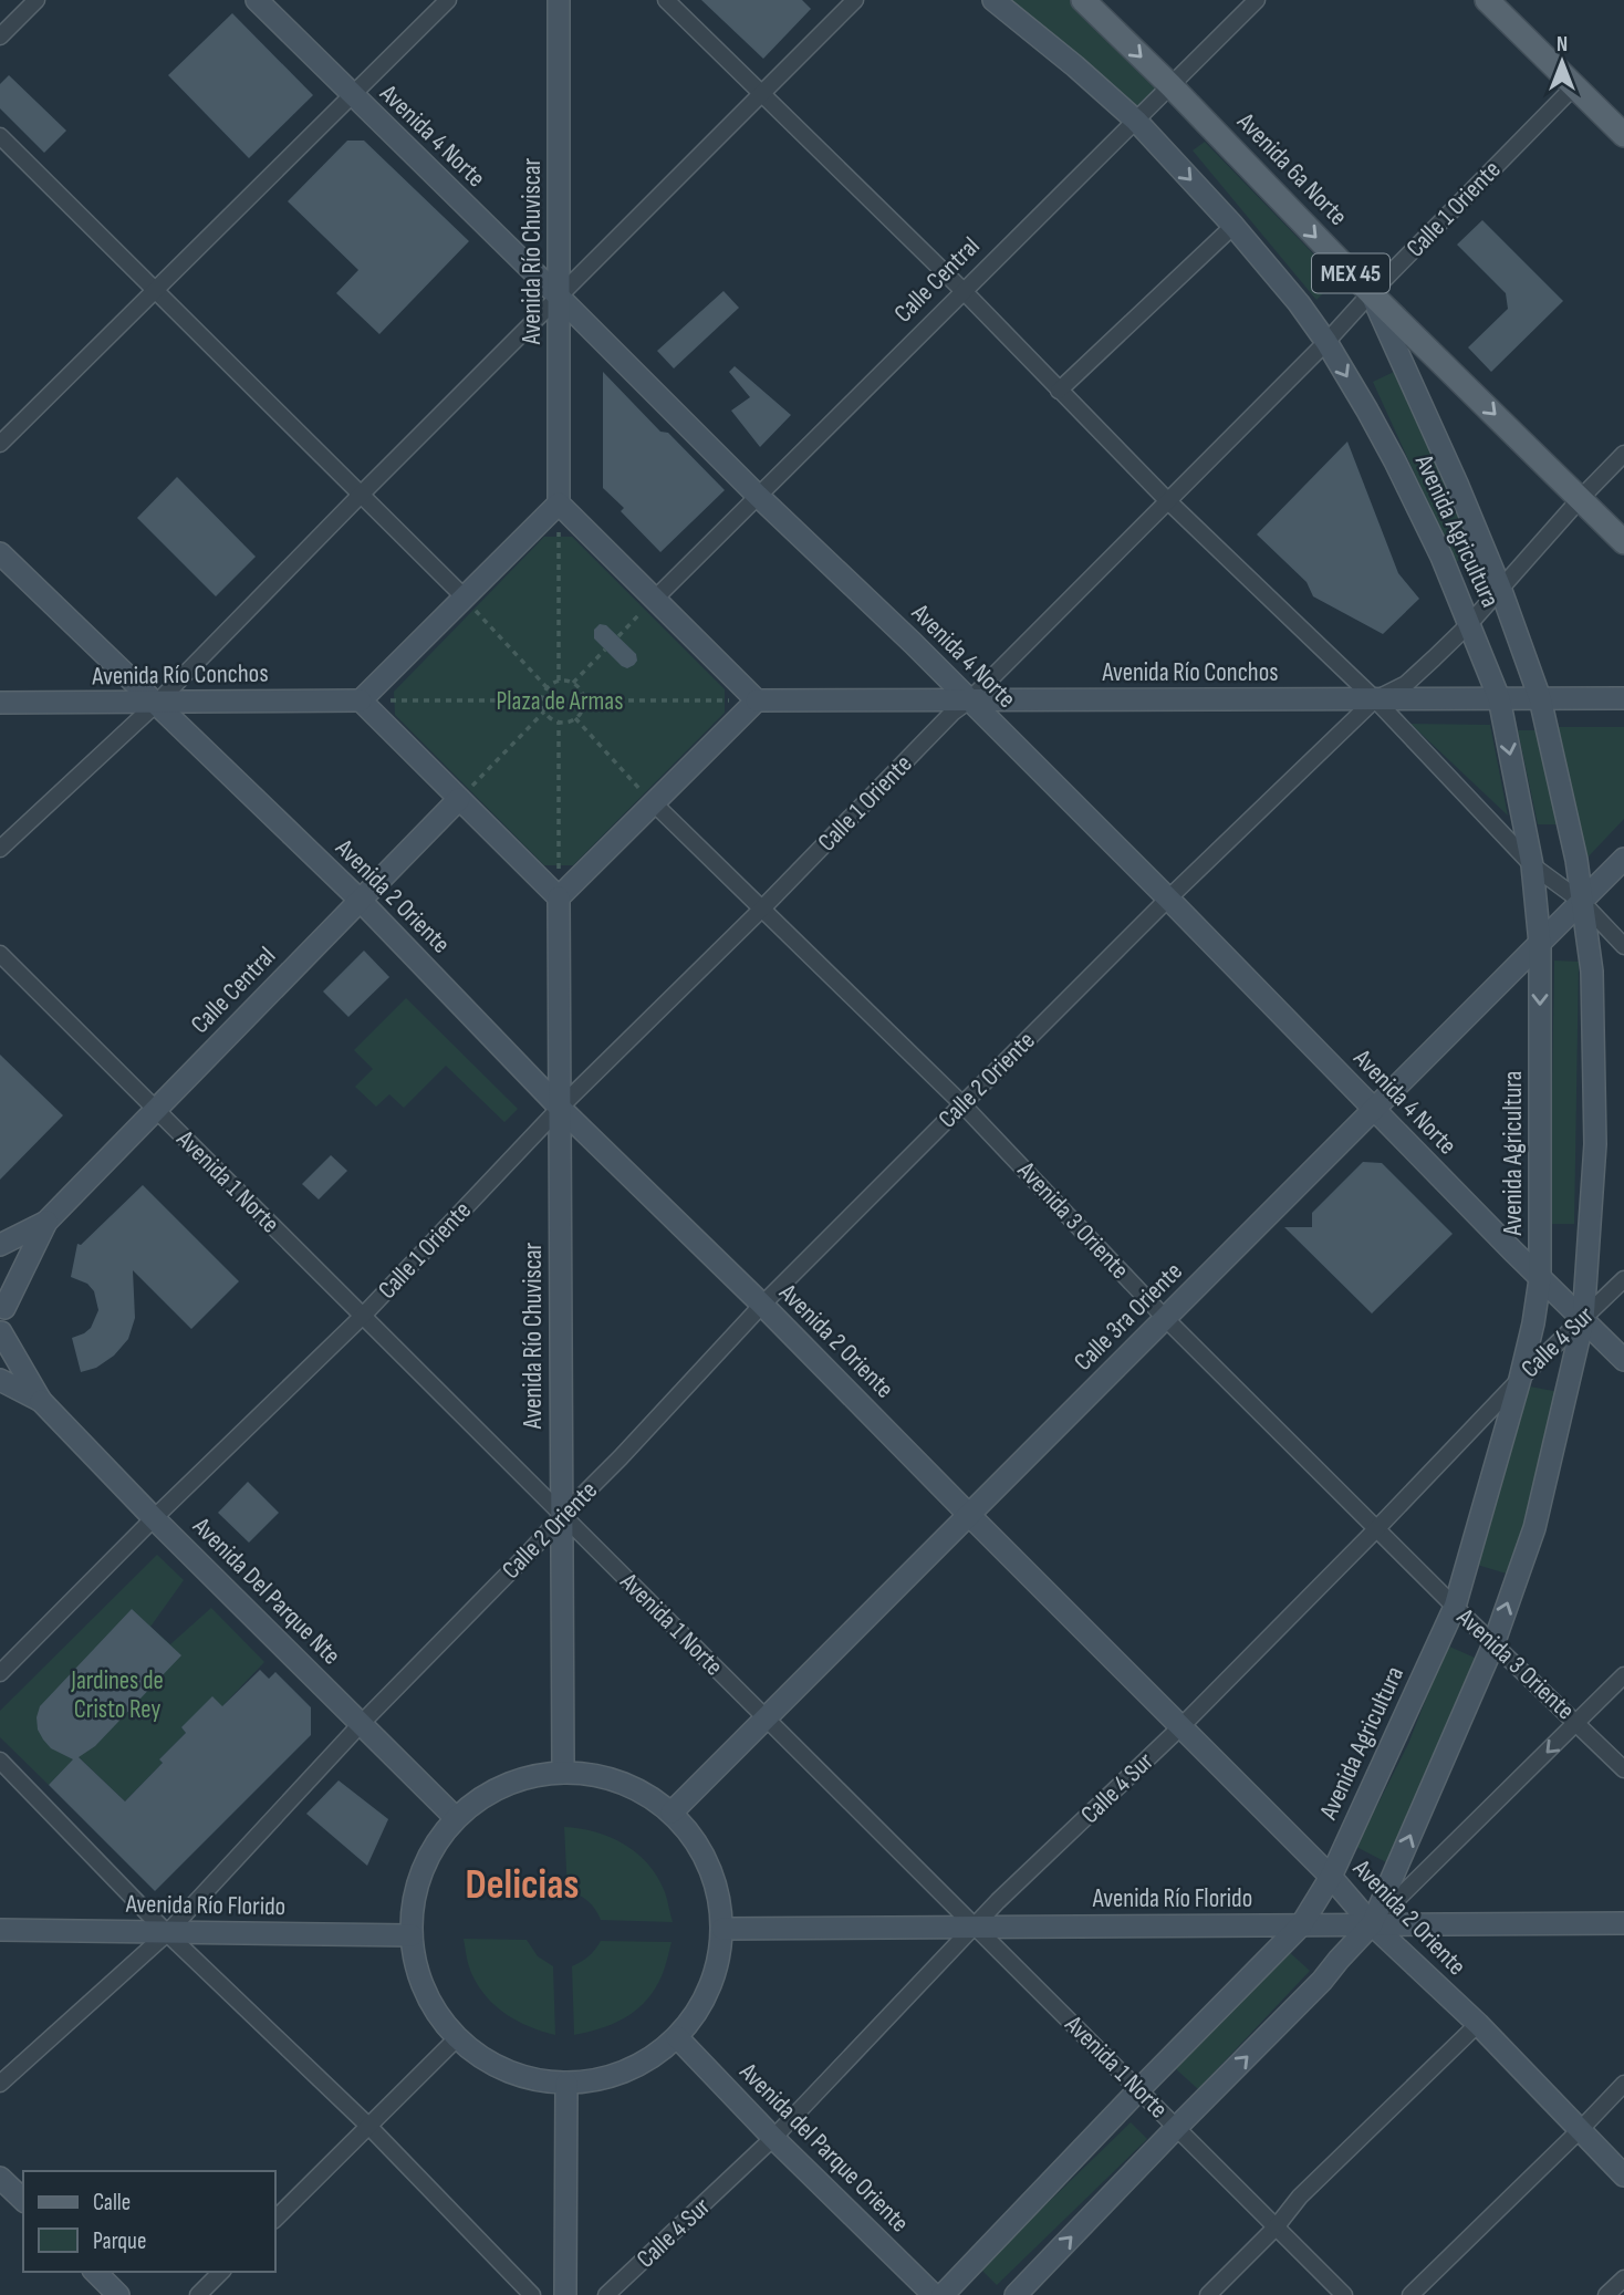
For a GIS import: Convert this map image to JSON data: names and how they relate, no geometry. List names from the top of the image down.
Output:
{
  "streets": {
    "main road": [
      "Avenida 4 Norte",
      "Avenida 6a Norte",
      "Avenida Río Chuviscar",
      "MEX 45",
      "Calle Central",
      "Avenida Agricultura",
      "Avenida Río Conchos",
      "Avenida 2 Oriente",
      "Calle 3ra Oriente",
      "Avenida Del Parque Nte",
      "Avenida Río Florido",
      "Avenida del Parque Oriente"
    ],
    "street": [
      "Calle 1 Oriente",
      "Calle 2 Oriente",
      "Avenida 1 Norte",
      "Avenida 3 Oriente",
      "Calle 4 Sur"
    ]
  },
  "crossings": [
    ["Avenida 4 Norte", "Calle 1 Oriente"],
    ["Avenida 4 Norte", "Avenida Río Chuviscar"],
    ["Avenida 4 Norte", "Calle Central"],
    ["Avenida 4 Norte", "Avenida Agricultura"],
    ["Avenida 4 Norte", "Avenida Río Conchos"],
    ["Avenida 4 Norte", "Calle 2 Oriente"],
    ["Avenida 4 Norte", "Calle 3ra Oriente"],
    ["Avenida 4 Norte", "Calle 4 Sur"],
    ["Avenida 6a Norte", "Calle 1 Oriente"],
    ["Avenida 6a Norte", "Calle Central"],
    ["Avenida 6a Norte", "Avenida Agricultura"],
    ["Avenida 6a Norte", "Calle 2 Oriente"],
    ["Calle 1 Oriente", "Avenida Río Chuviscar"],
    ["Calle 1 Oriente", "Avenida Agricultura"],
    ["Calle 1 Oriente", "Avenida Río Conchos"],
    ["Calle 1 Oriente", "Avenida 2 Oriente"],
    ["Calle 1 Oriente", "Avenida 1 Norte"],
    ["Calle 1 Oriente", "Avenida 3 Oriente"],
    ["Calle 1 Oriente", "Avenida Del Parque Nte"],
    ["Avenida Río Chuviscar", "Avenida 2 Oriente"],
    ["Avenida Río Chuviscar", "Calle 2 Oriente"],
    ["Avenida Río Chuviscar", "Avenida 1 Norte"],
    ["Calle Central", "Avenida Agricultura"],
    ["Calle Central", "Avenida 2 Oriente"],
    ["Calle Central", "Avenida 1 Norte"],
    ["Avenida Agricultura", "Avenida Río Conchos"],
    ["Avenida Agricultura", "Avenida 2 Oriente"],
    ["Avenida Agricultura", "Calle 2 Oriente"],
    ["Avenida Agricultura", "Avenida 1 Norte"],
    ["Avenida Agricultura", "Avenida 3 Oriente"],
    ["Avenida Agricultura", "Calle 3ra Oriente"],
    ["Avenida Agricultura", "Calle 4 Sur"],
    ["Avenida Agricultura", "Avenida Río Florido"],
    ["Avenida Río Conchos", "Avenida 2 Oriente"],
    ["Avenida Río Conchos", "Calle 2 Oriente"],
    ["Avenida 2 Oriente", "Calle 2 Oriente"],
    ["Avenida 2 Oriente", "Calle 3ra Oriente"],
    ["Avenida 2 Oriente", "Calle 4 Sur"],
    ["Avenida 2 Oriente", "Avenida Río Florido"],
    ["Calle 2 Oriente", "Avenida 1 Norte"],
    ["Calle 2 Oriente", "Avenida 3 Oriente"],
    ["Calle 2 Oriente", "Avenida Del Parque Nte"],
    ["Calle 2 Oriente", "Avenida Río Florido"],
    ["Avenida 1 Norte", "Calle 3ra Oriente"],
    ["Avenida 1 Norte", "Calle 4 Sur"],
    ["Avenida 1 Norte", "Avenida Río Florido"],
    ["Avenida 3 Oriente", "Calle 3ra Oriente"],
    ["Avenida 3 Oriente", "Calle 4 Sur"],
    ["Calle 4 Sur", "Avenida Río Florido"],
    ["Calle 4 Sur", "Avenida del Parque Oriente"]
  ],
  "one_way": ["Avenida 6a Norte"],
  "districts": ["Delicias"],
  "parks": ["Plaza de Armas", "Jardines de Cristo Rey"],
  "legend": ["Calle", "Parque"],
  "north": "top"
}
